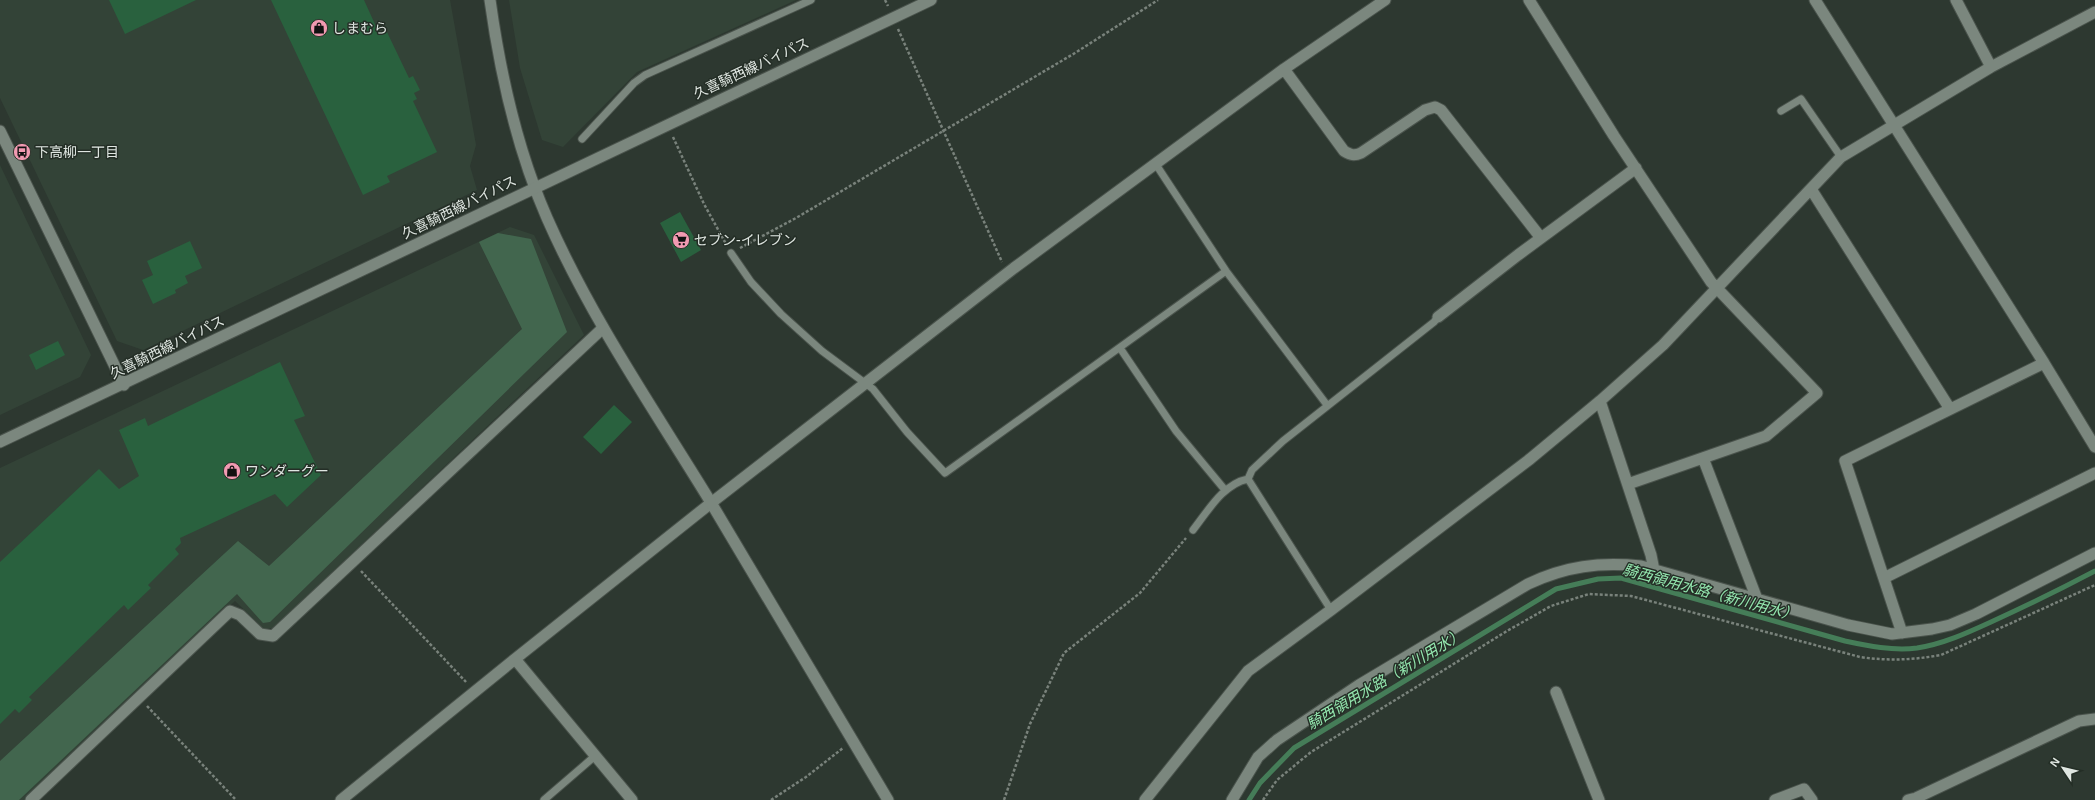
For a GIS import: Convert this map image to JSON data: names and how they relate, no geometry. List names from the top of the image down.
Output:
{
  "streets": {
    "street": ["久喜騎西線バイパス"]
  },
  "water": ["騎西領用水路（新川用水）"],
  "places": {
    "shop": ["しまむら", "ワンダーグー"],
    "bus stop": ["下高柳一丁目"],
    "supermarket": ["セブン-イレブン"]
  },
  "north": "top left"
}
